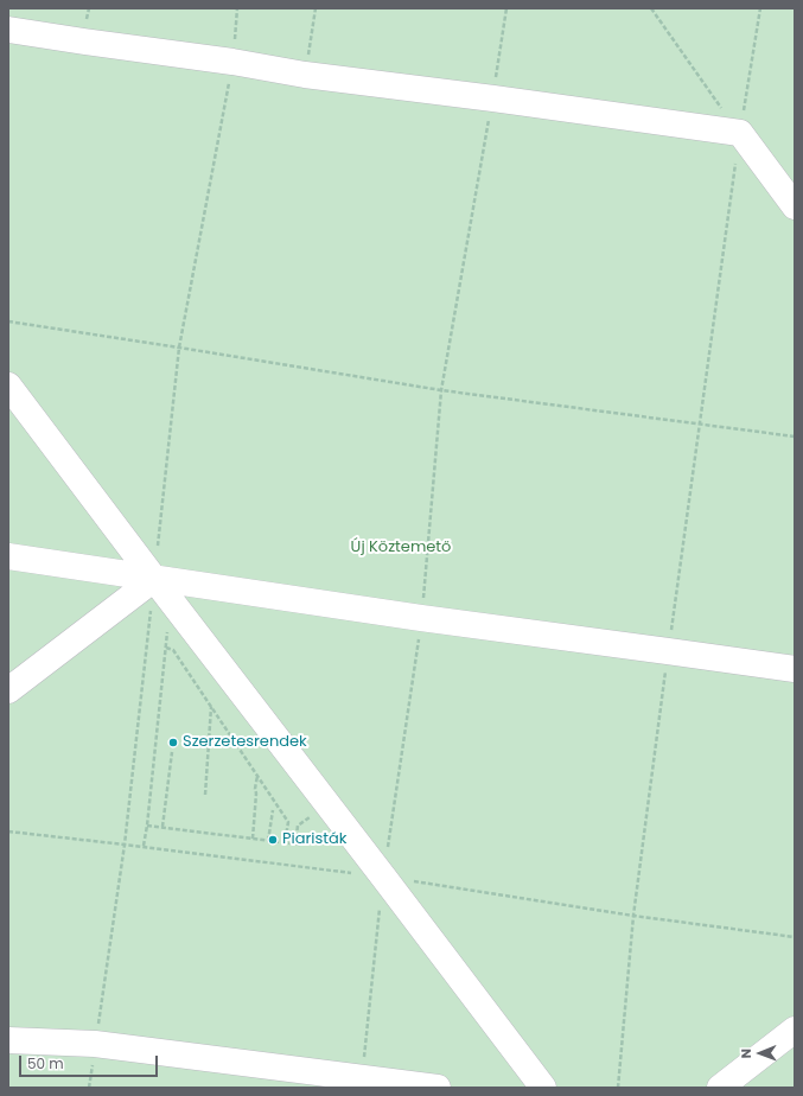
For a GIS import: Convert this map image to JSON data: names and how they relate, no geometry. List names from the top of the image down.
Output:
{
  "parks": ["Új Köztemető"],
  "places": ["Szerzetesrendek", "Piaristák"],
  "scale_bar": "50 m",
  "north": "left"
}
